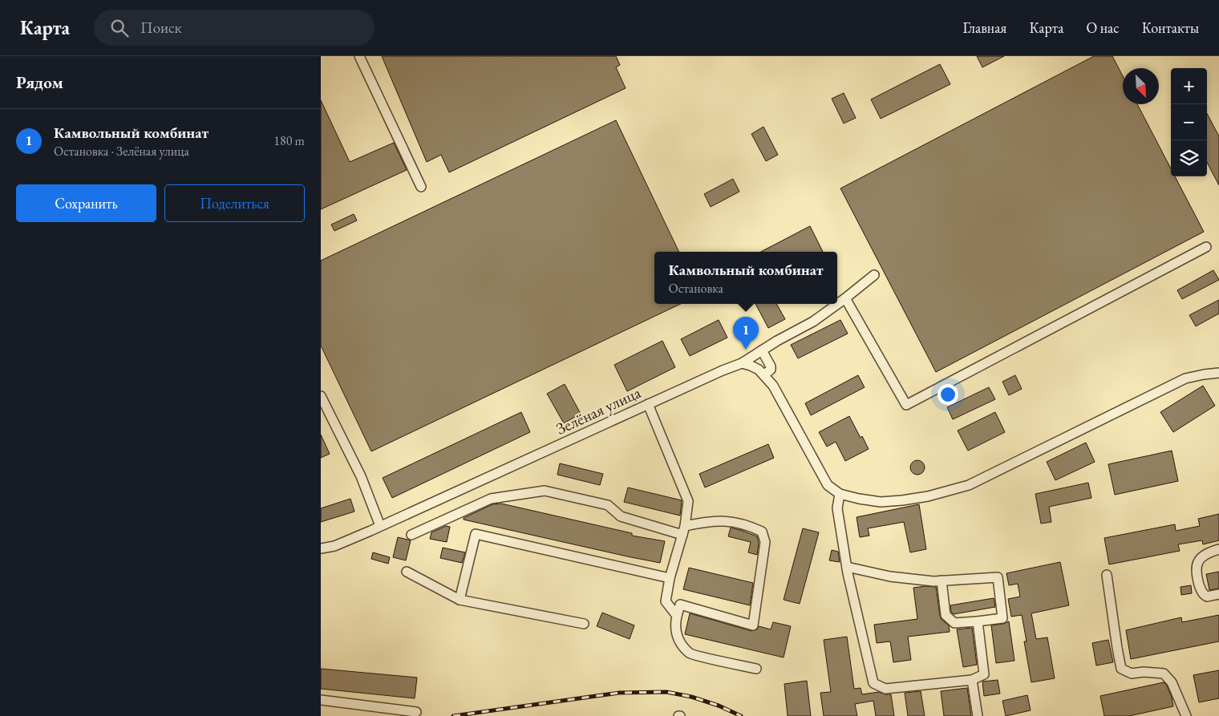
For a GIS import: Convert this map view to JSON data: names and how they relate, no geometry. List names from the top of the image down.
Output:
{
  "streets": {
    "street": ["Зелёная улица"]
  },
  "north": "bottom right",
  "page": {
    "header": "Карта",
    "search": "Поиск",
    "nav": [
      "Главная",
      "Карта",
      "О нас",
      "Контакты"
    ],
    "heading": "Рядом",
    "map_buttons": ["+", "−"],
    "list": [
      {
        "mark": "1",
        "name": "Камвольный комбинат",
        "note": "Остановка · Зелёная улица",
        "value": "180 m"
      }
    ],
    "buttons": ["Сохранить", "Поделиться"],
    "popup": ["Камвольный комбинат", "Остановка"],
    "pins": "1"
  }
}
